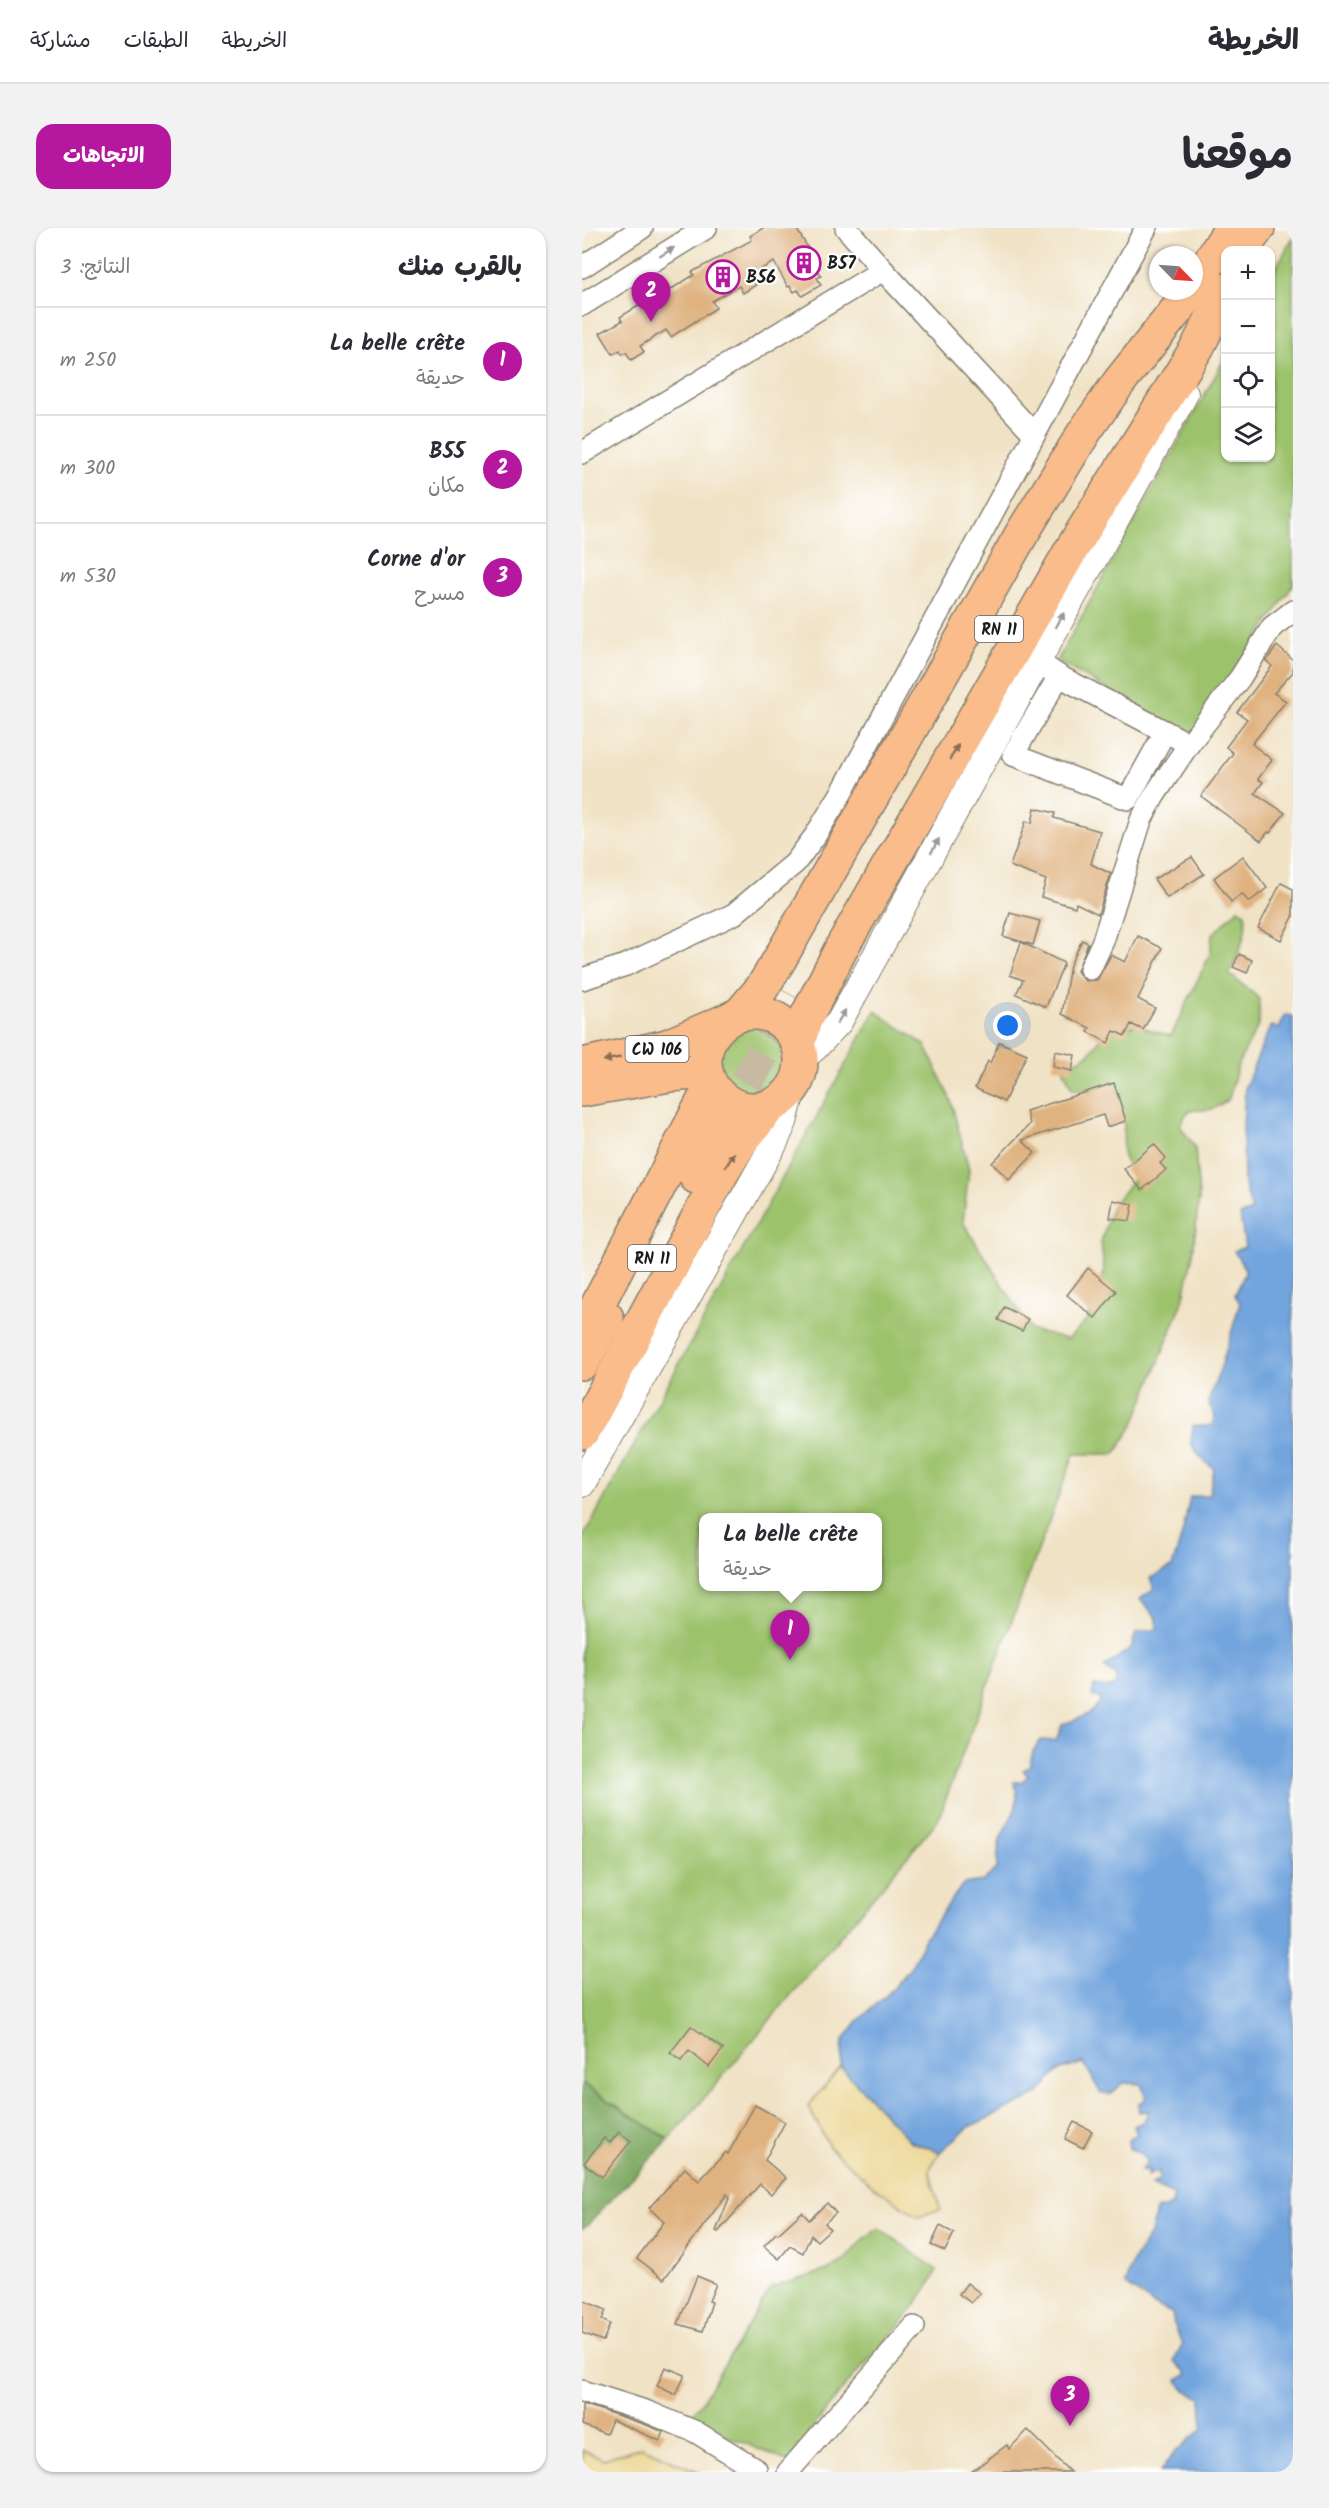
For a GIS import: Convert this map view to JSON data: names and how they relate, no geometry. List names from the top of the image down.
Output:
{
  "streets": {
    "highway": ["RN 11", "CW 106"]
  },
  "places": {
    "building": ["B57", "B56"]
  },
  "north": "bottom right",
  "page": {
    "header": "الخريطة",
    "nav": ["الخريطة", "الطبقات", "مشاركة"],
    "title": "موقعنا",
    "buttons": "الاتجاهات",
    "heading": ["بالقرب منك", "النتائج: 3"],
    "map_buttons": ["+", "−"],
    "pins": ["2", "1", "3"],
    "list": [
      {
        "mark": "1",
        "name": "La belle crête",
        "note": "حديقة",
        "value": "250 m"
      },
      {
        "mark": "2",
        "name": "B55",
        "note": "مكان",
        "value": "300 m"
      },
      {
        "mark": "3",
        "name": "Corne d'or",
        "note": "مسرح",
        "value": "530 m"
      }
    ],
    "popup": ["La belle crête", "حديقة"]
  }
}
